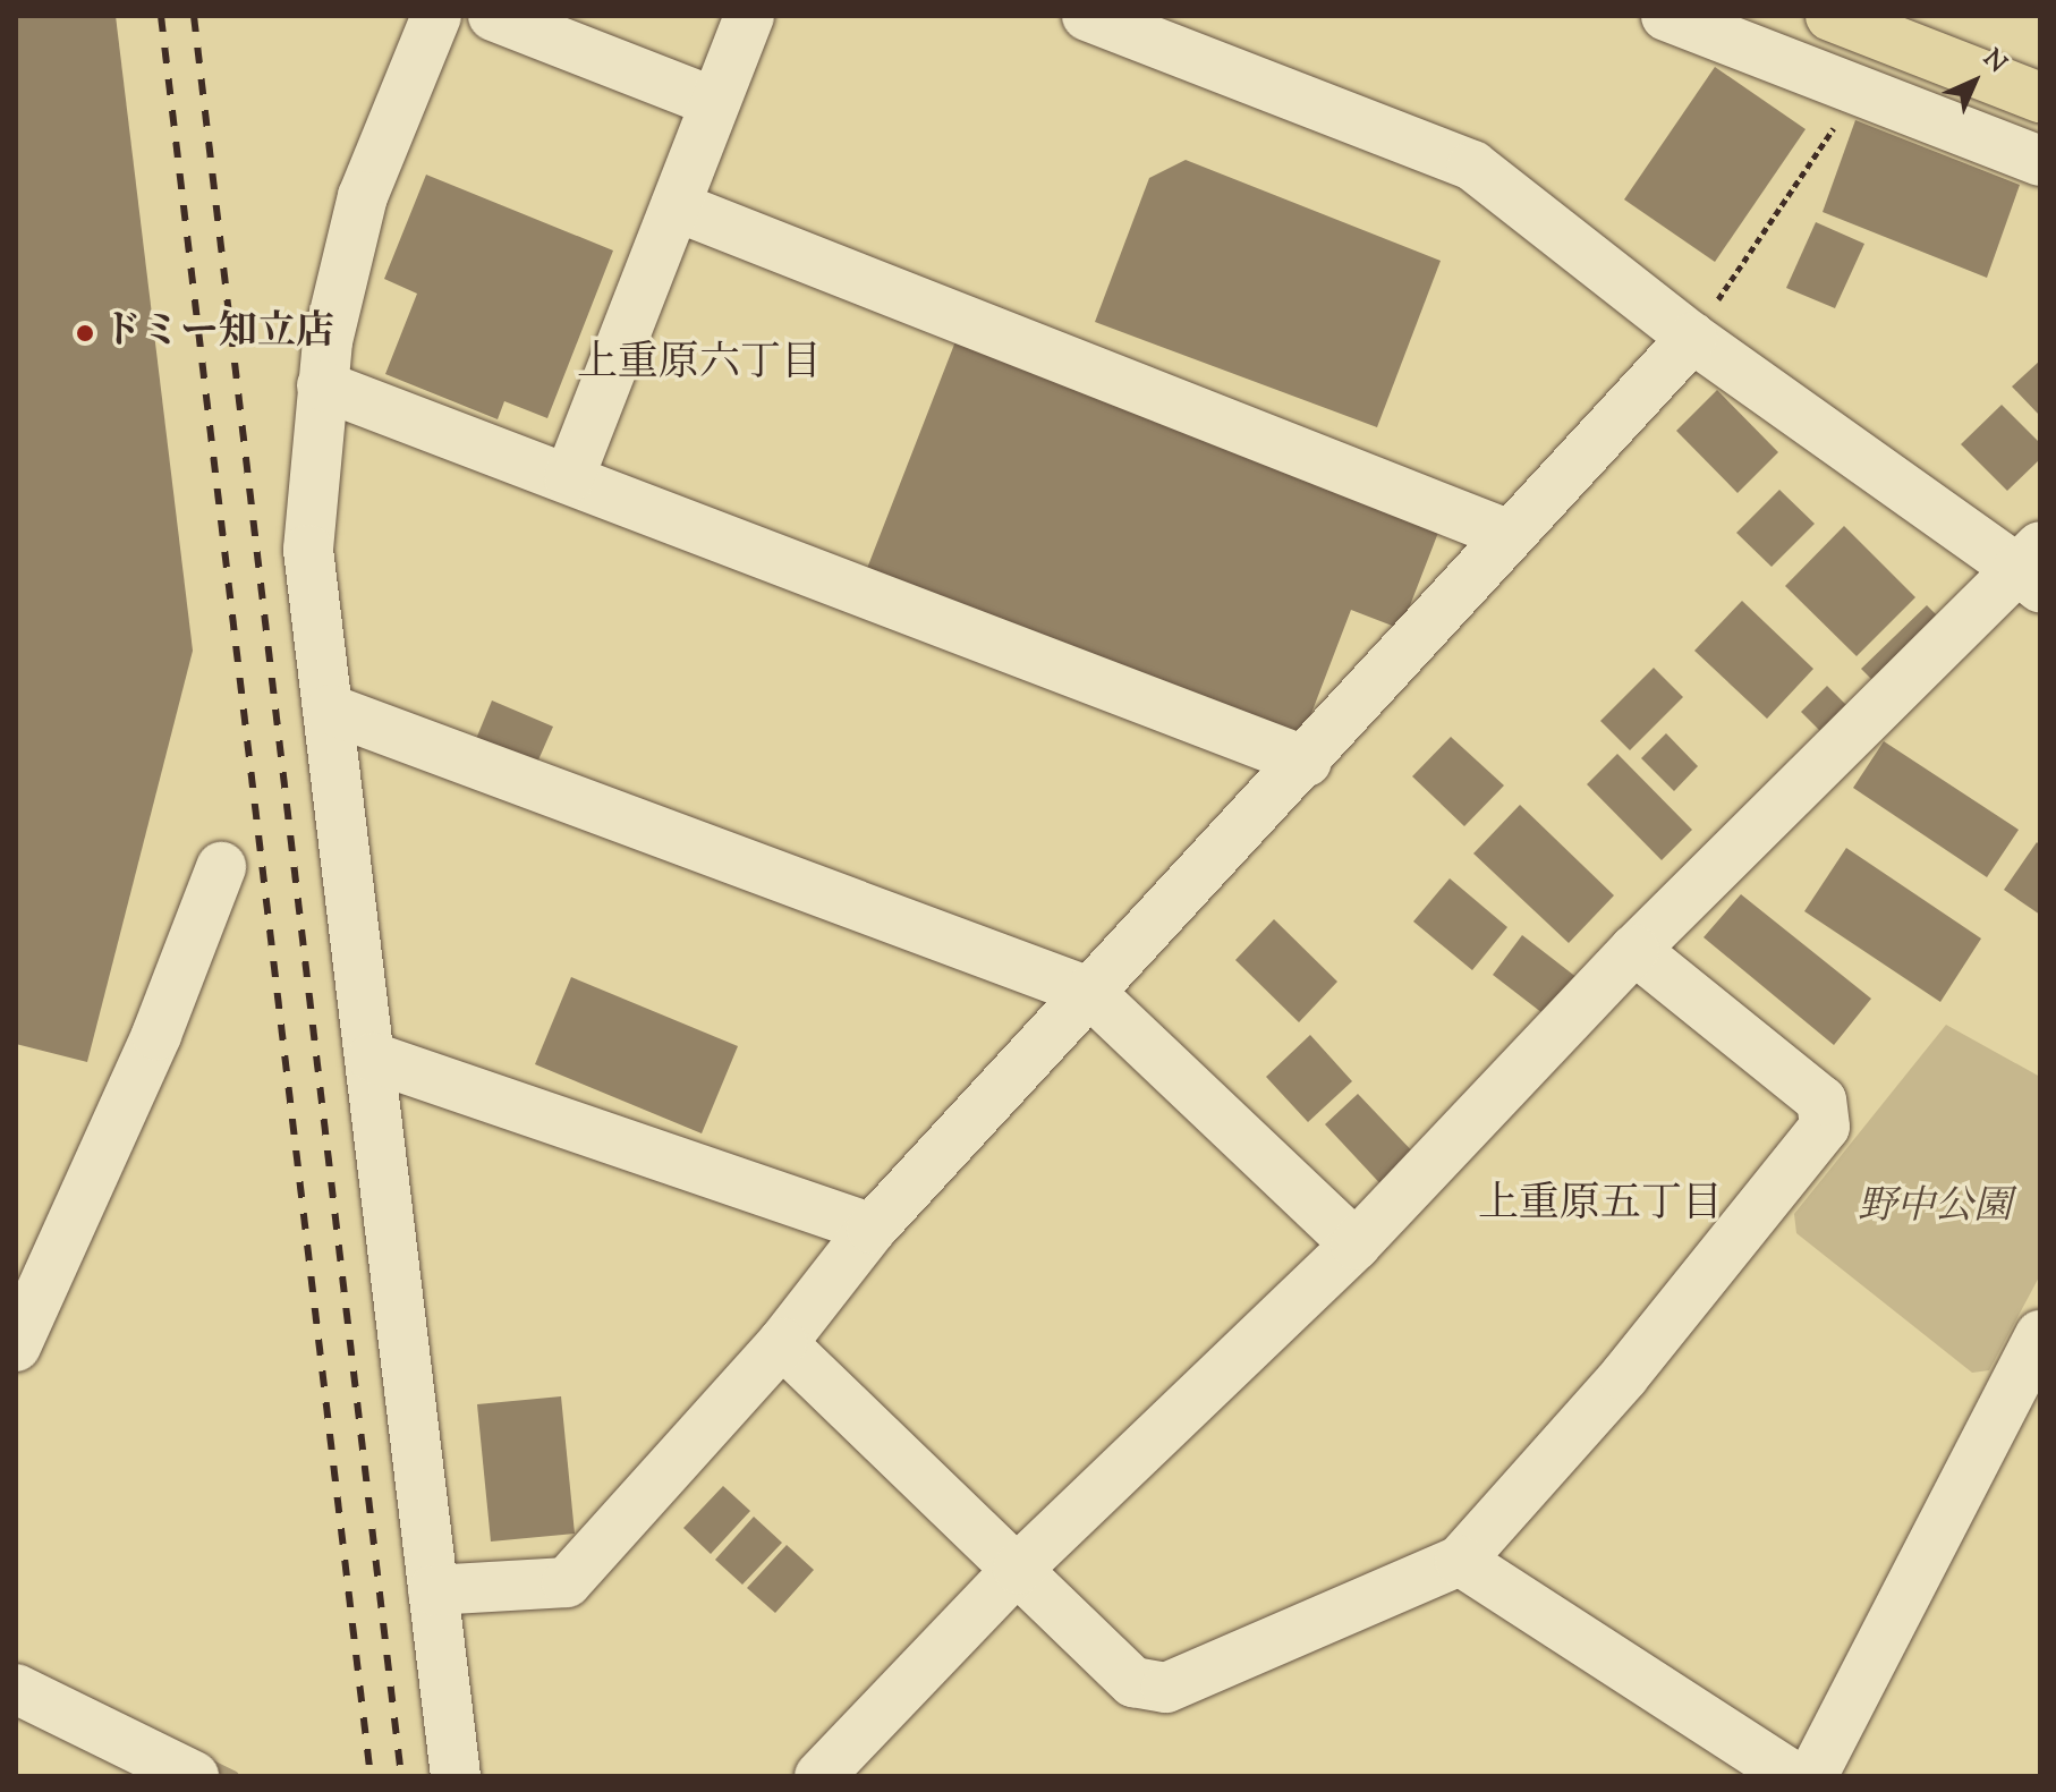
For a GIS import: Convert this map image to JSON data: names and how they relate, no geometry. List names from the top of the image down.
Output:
{
  "districts": ["上重原六丁目", "上重原五丁目"],
  "parks": ["野中公園"],
  "places": ["ドミー知立店"],
  "north": "top right"
}
